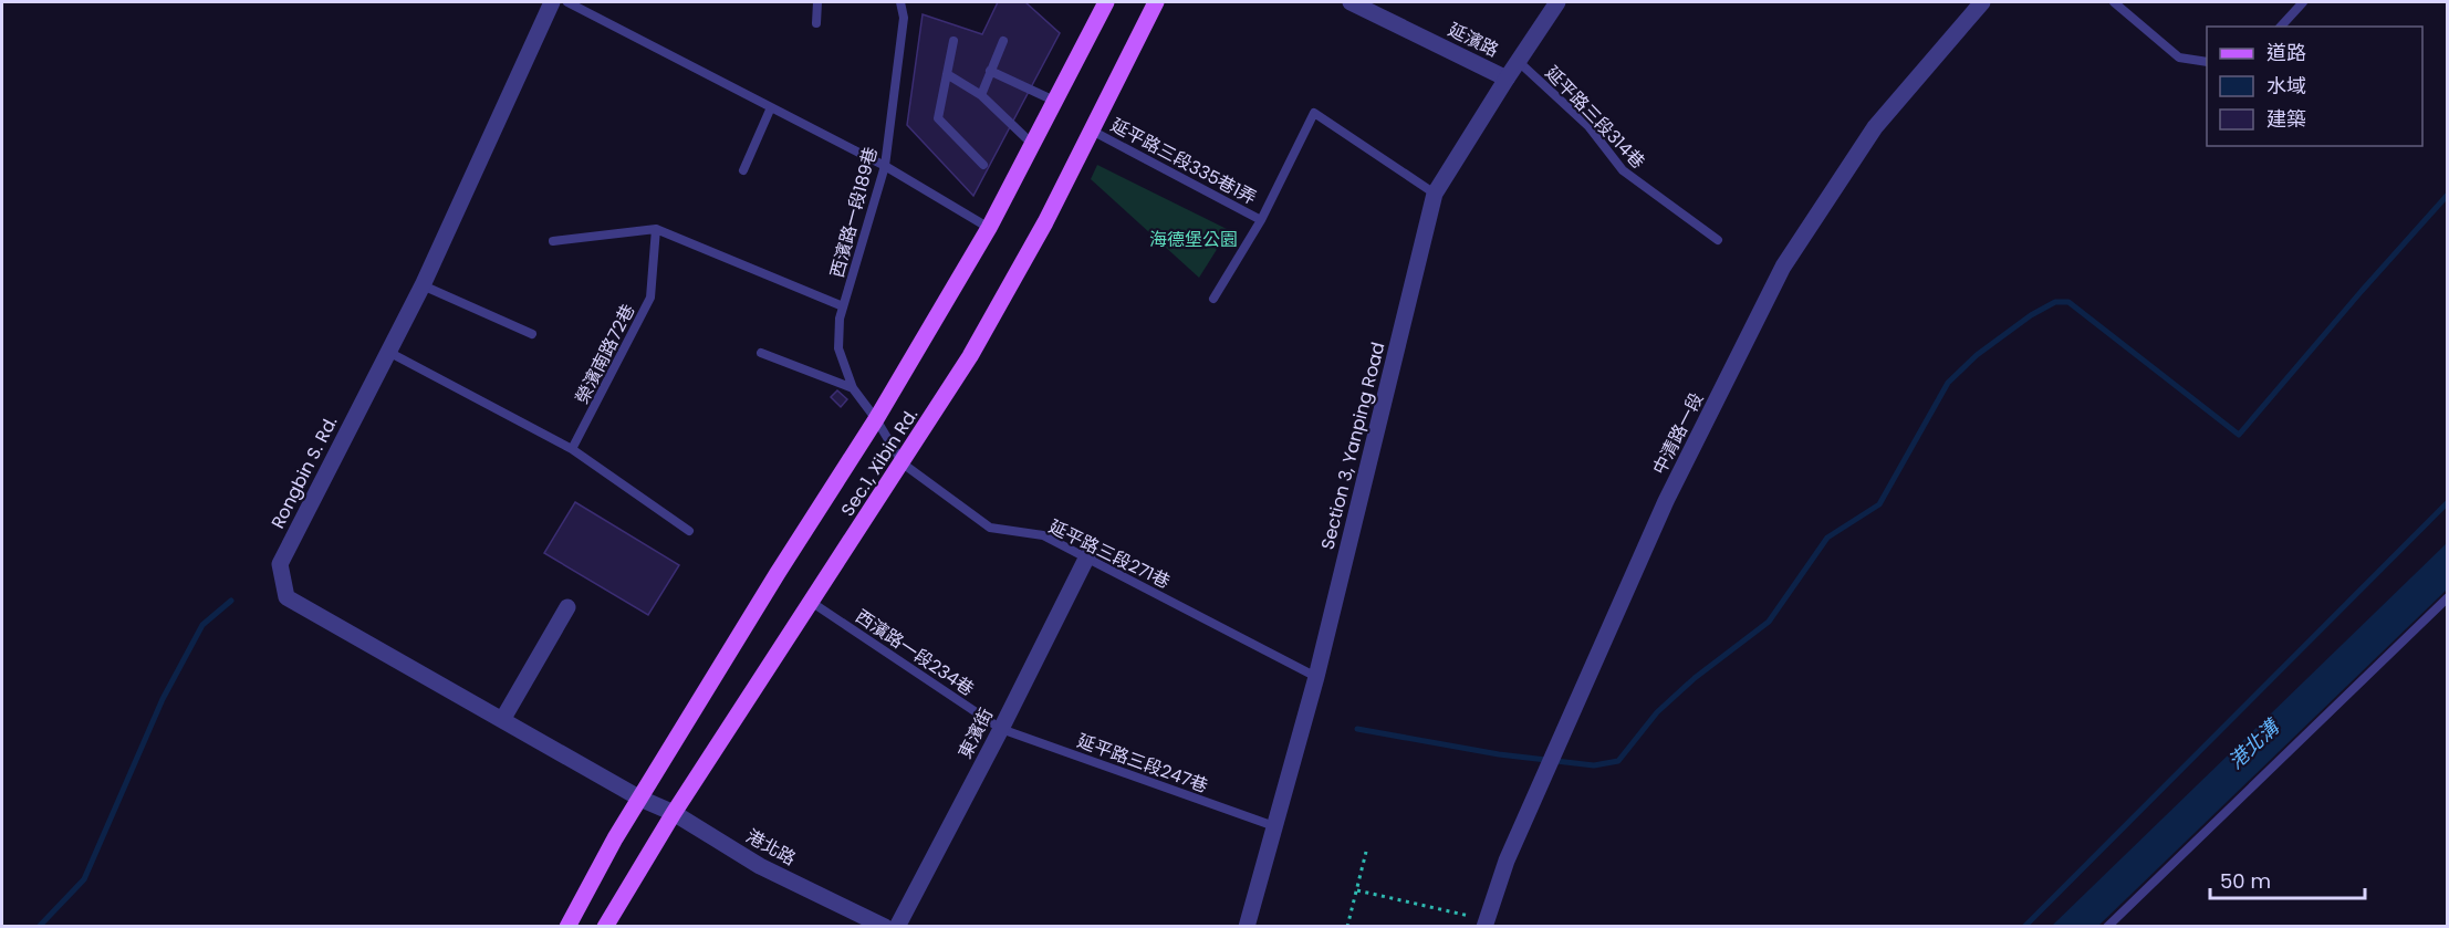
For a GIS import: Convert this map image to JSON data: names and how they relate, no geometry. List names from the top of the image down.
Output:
{
  "streets": {
    "main road": ["Sec.1, Xibin Rd."],
    "street": [
      "延濱路",
      "中清路一段",
      "Section 3, Yanping Road",
      "Rongbin S. Rd.",
      "東濱街",
      "港北路"
    ],
    "lane": [
      "延平路三段314巷",
      "延平路三段335巷1弄",
      "西濱路一段189巷",
      "榮濱南路72巷",
      "延平路三段271巷",
      "西濱路一段234巷",
      "延平路三段247巷"
    ]
  },
  "crossings": [
    ["延濱路", "Section 3, Yanping Road"],
    ["延平路三段314巷", "Section 3, Yanping Road"],
    ["延平路三段335巷1弄", "Section 3, Yanping Road"],
    ["延平路三段335巷1弄", "Sec.1, Xibin Rd."],
    ["西濱路一段189巷", "Sec.1, Xibin Rd."],
    ["西濱路一段189巷", "延平路三段271巷"],
    ["Section 3, Yanping Road", "延平路三段271巷"],
    ["Section 3, Yanping Road", "延平路三段247巷"],
    ["Sec.1, Xibin Rd.", "Rongbin S. Rd."],
    ["Sec.1, Xibin Rd.", "延平路三段271巷"],
    ["Sec.1, Xibin Rd.", "西濱路一段234巷"],
    ["Sec.1, Xibin Rd.", "港北路"],
    ["Rongbin S. Rd.", "港北路"],
    ["延平路三段271巷", "東濱街"],
    ["西濱路一段234巷", "東濱街"],
    ["西濱路一段234巷", "延平路三段247巷"],
    ["東濱街", "延平路三段247巷"]
  ],
  "water": ["港北溝"],
  "parks": ["海德堡公園"],
  "legend": ["道路", "水域", "建築"],
  "scale_bar": "50 m"
}
